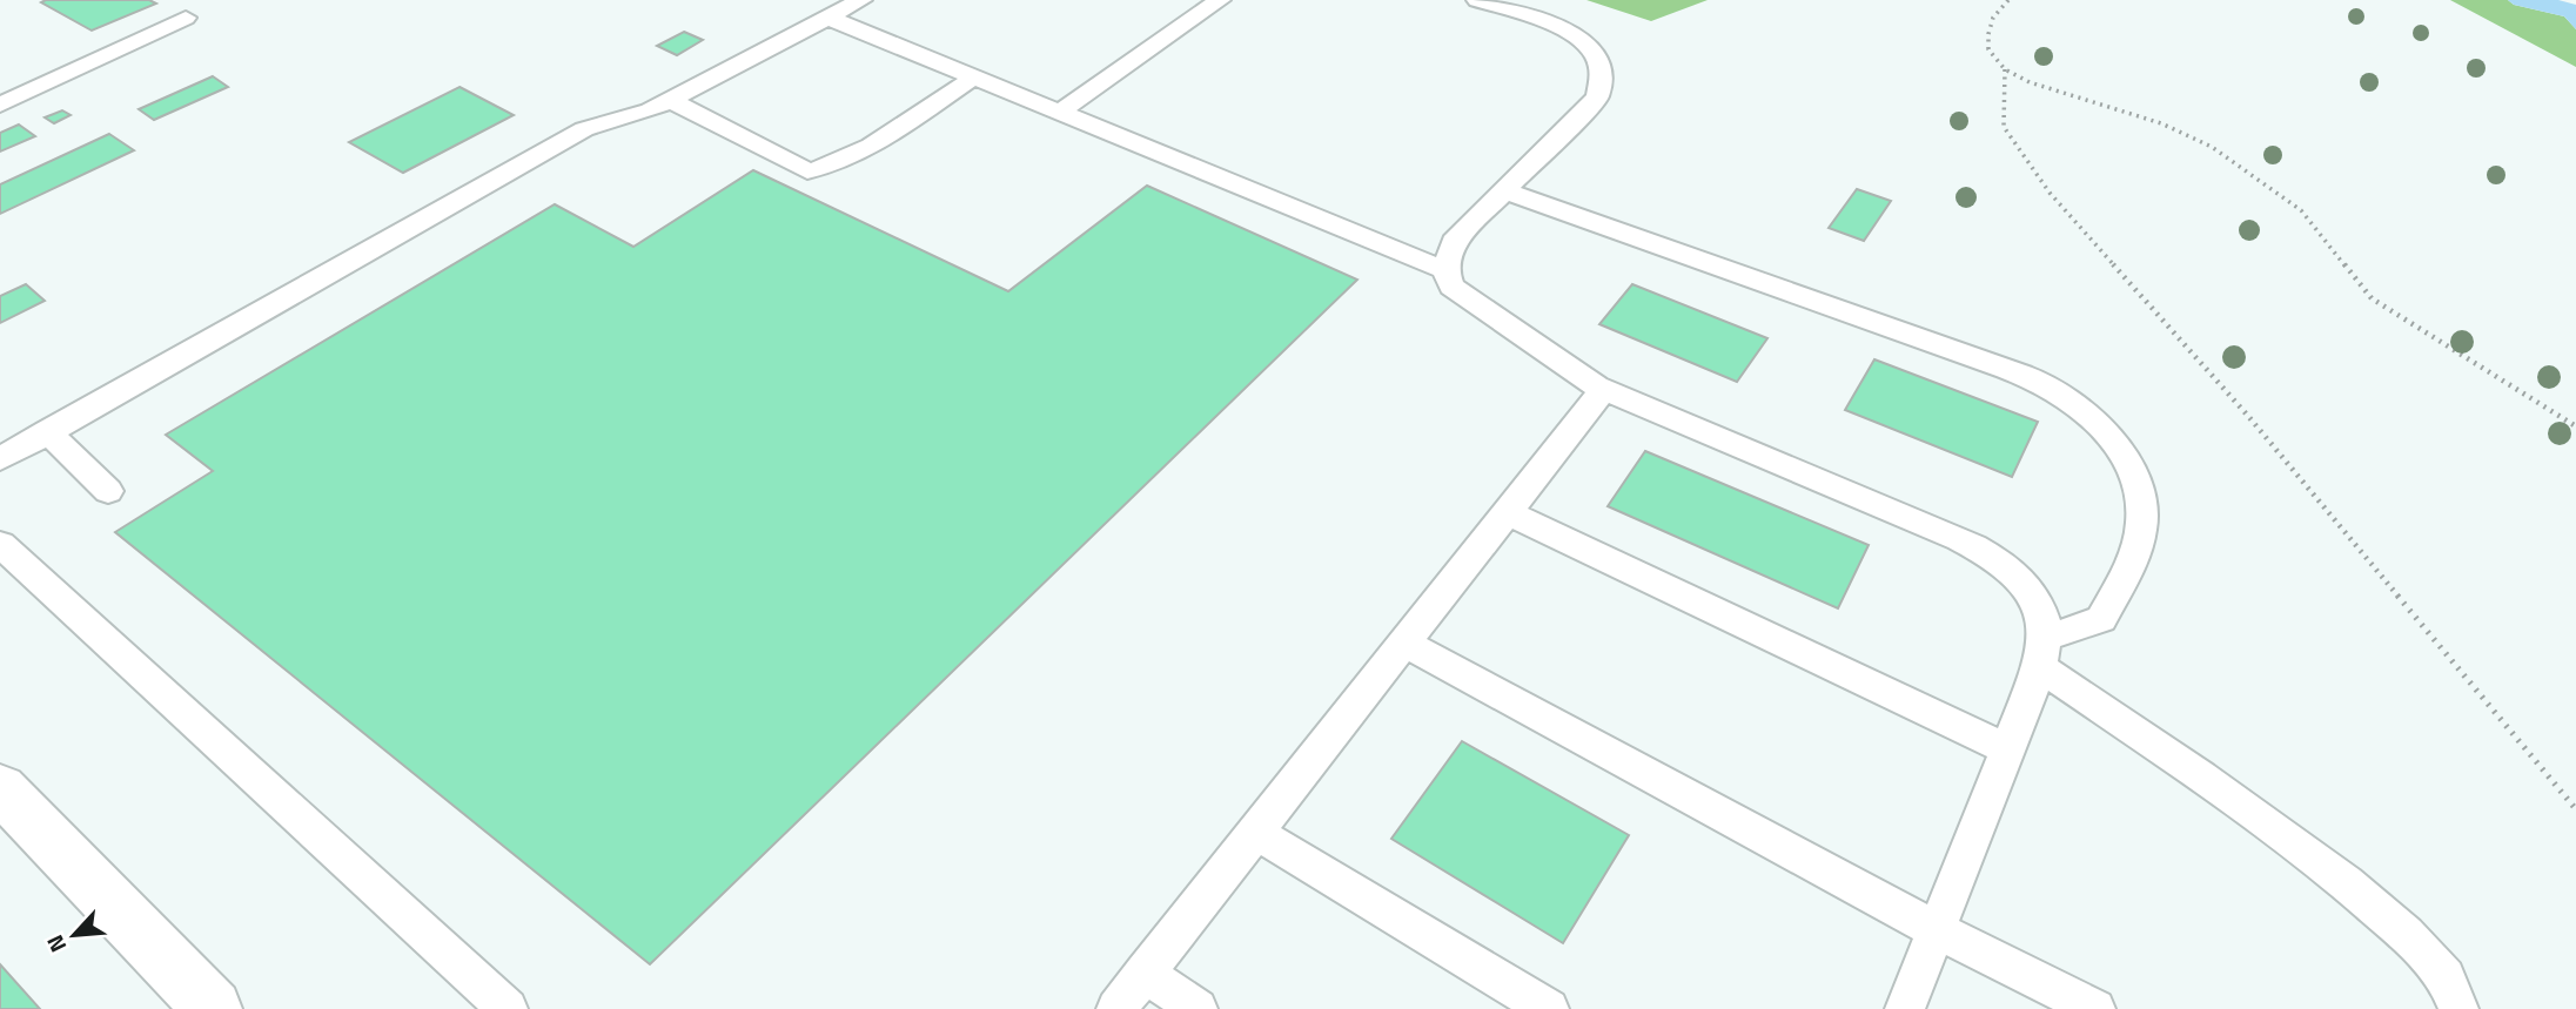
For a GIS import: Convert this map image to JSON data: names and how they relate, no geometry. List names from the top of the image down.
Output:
{
  "north": "bottom left"
}
